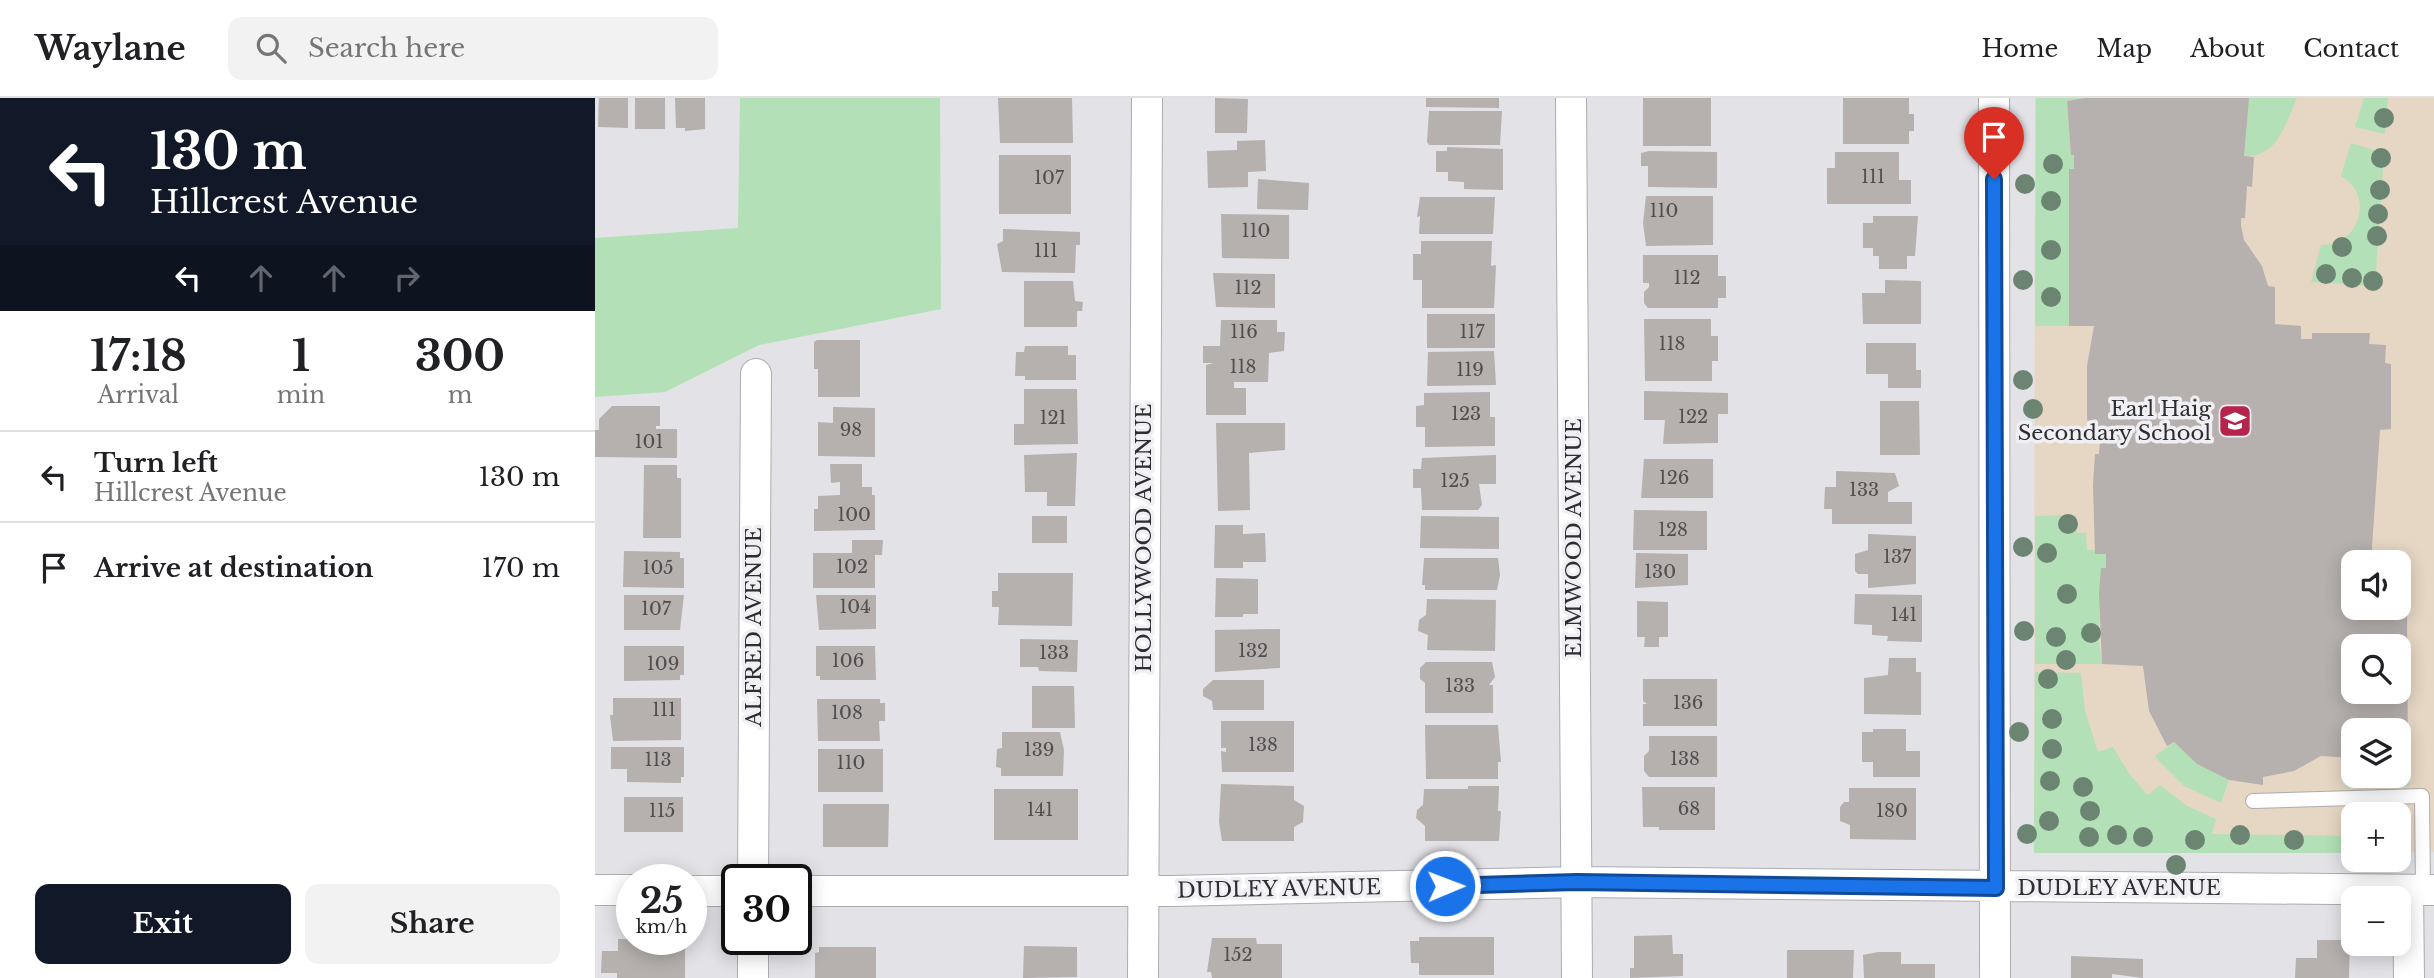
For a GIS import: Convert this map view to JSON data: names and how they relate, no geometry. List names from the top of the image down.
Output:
{
  "streets": {
    "street": [
      "HOLLYWOOD AVENUE",
      "ELMWOOD AVENUE",
      "ALFRED AVENUE",
      "DUDLEY AVENUE"
    ]
  },
  "crossings": [
    ["HOLLYWOOD AVENUE", "DUDLEY AVENUE"],
    ["ELMWOOD AVENUE", "DUDLEY AVENUE"]
  ],
  "places": {
    "school or university": ["Earl Haig Secondary School"]
  },
  "house_numbers": [
    "111",
    "107",
    "110",
    "110",
    "111",
    "112",
    "112",
    "116",
    "117",
    "118",
    "118",
    "119",
    "123",
    "122",
    "121",
    "98",
    "101",
    "126",
    "125",
    "133",
    "100",
    "128",
    "137",
    "102",
    "105",
    "130",
    "104",
    "107",
    "141",
    "132",
    "133",
    "106",
    "109",
    "133",
    "136",
    "111",
    "108",
    "138",
    "139",
    "138",
    "113",
    "110",
    "68",
    "141",
    "115",
    "180",
    "152"
  ],
  "page": {
    "header": "Waylane",
    "search": "Search here",
    "nav": [
      "Home",
      "Map",
      "About",
      "Contact"
    ],
    "turn": ["130 m", "Hillcrest Avenue"],
    "eta": [
      "17:18",
      "Arrival",
      "1",
      "min",
      "300",
      "m"
    ],
    "list": [
      {
        "name": "Turn left",
        "note": "Hillcrest Avenue",
        "value": "130 m"
      },
      {
        "name": "Arrive at destination",
        "value": "170 m"
      }
    ],
    "map_buttons": ["+", "−"],
    "speed": "25 km/h",
    "limit": "30",
    "buttons": ["Exit", "Share"]
  }
}
